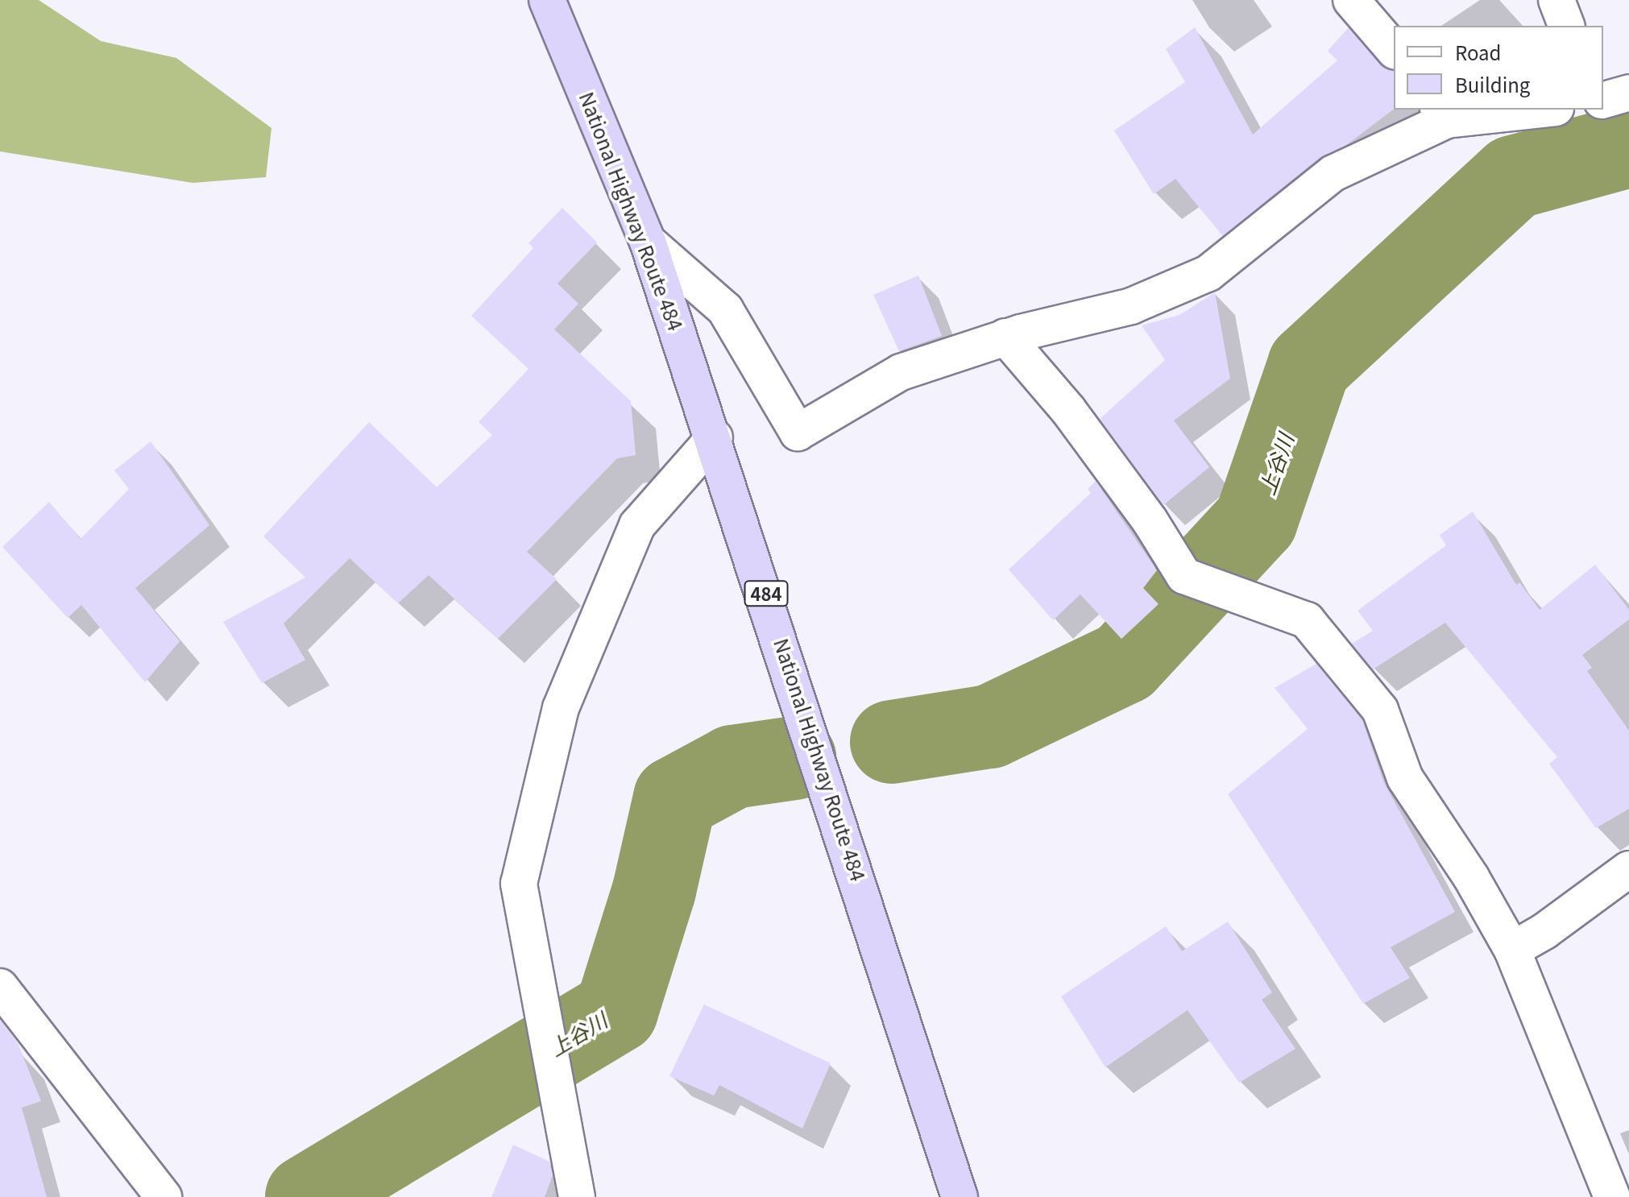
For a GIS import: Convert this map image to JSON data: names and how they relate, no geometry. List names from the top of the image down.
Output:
{
  "streets": {
    "highway": ["National Highway Route 484", "484"]
  },
  "water": ["上谷川"],
  "legend": ["Road", "Building"]
}
